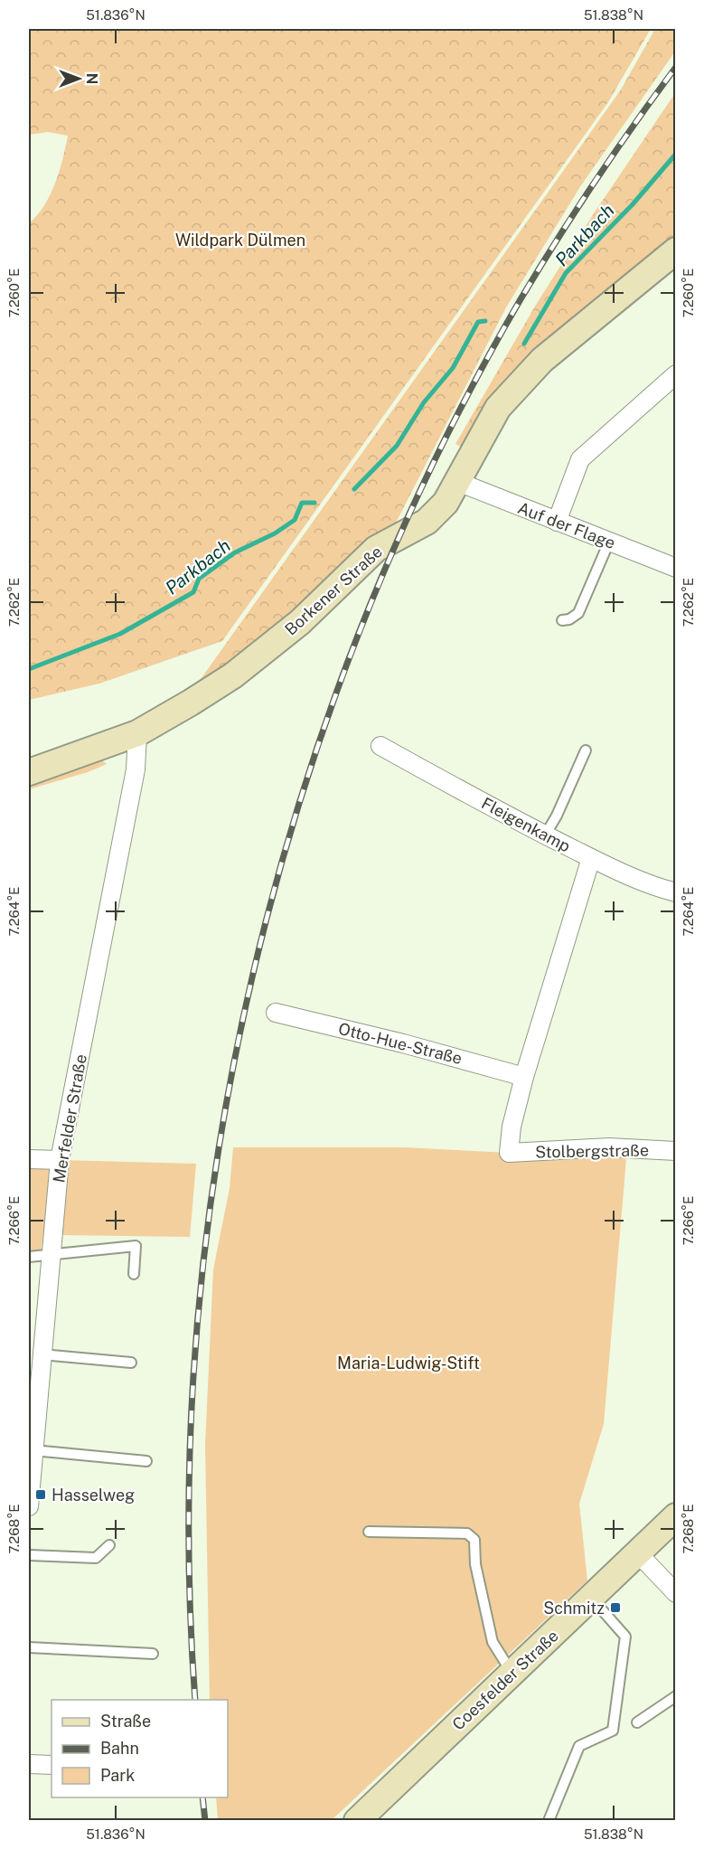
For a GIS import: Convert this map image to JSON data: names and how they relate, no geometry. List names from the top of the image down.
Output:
{
  "streets": {
    "street": [
      "Auf der Flage",
      "Borkener Straße",
      "Fleigenkamp",
      "Otto-Hue-Straße",
      "Merfelder Straße",
      "Stolbergstraße",
      "Coesfelder Straße"
    ]
  },
  "crossings": [
    ["Auf der Flage", "Borkener Straße"],
    ["Borkener Straße", "Merfelder Straße"],
    ["Otto-Hue-Straße", "Stolbergstraße"]
  ],
  "water": ["Parkbach"],
  "parks": ["Wildpark Dülmen", "Maria-Ludwig-Stift"],
  "places": {
    "transit": ["Hasselweg", "Schmitz"]
  },
  "legend": ["Straße", "Bahn", "Park"],
  "north": "right",
  "coordinates": [
    "51.836°N",
    "51.838°N",
    "7.260°E",
    "7.262°E",
    "7.264°E",
    "7.266°E",
    "7.268°E"
  ]
}
